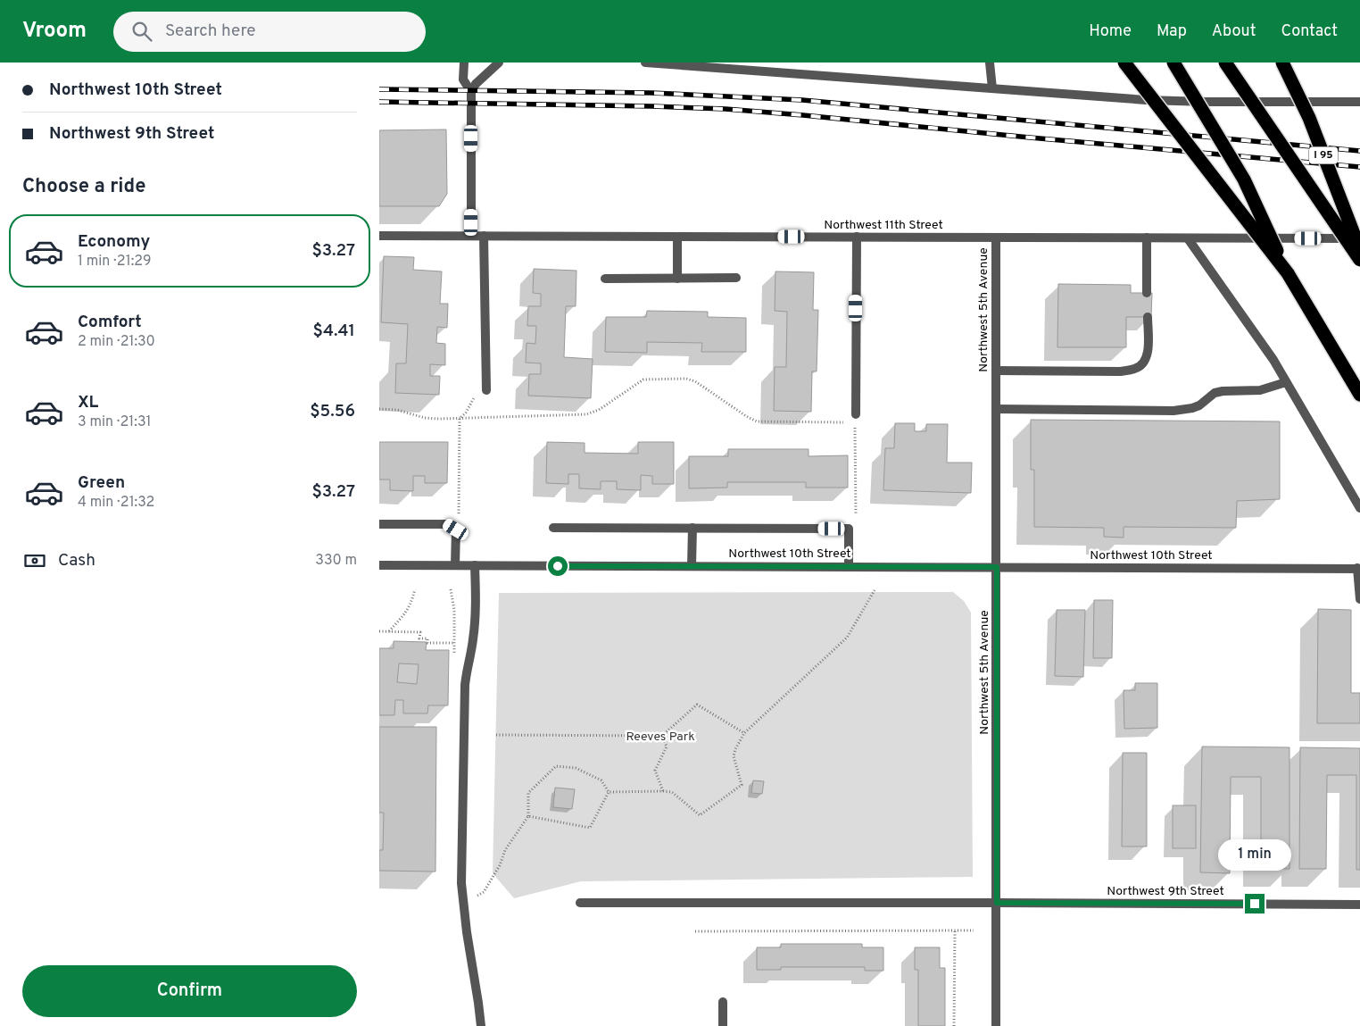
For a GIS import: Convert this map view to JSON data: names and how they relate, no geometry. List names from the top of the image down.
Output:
{
  "streets": {
    "highway": ["I 95"],
    "street": [
      "Northwest 11th Street",
      "Northwest 5th Avenue",
      "Northwest 10th Street",
      "Northwest 9th Street"
    ]
  },
  "crossings": [
    ["Northwest 11th Street", "Northwest 5th Avenue"],
    ["Northwest 5th Avenue", "Northwest 10th Street"],
    ["Northwest 5th Avenue", "Northwest 9th Street"]
  ],
  "parks": ["Reeves Park"],
  "page": {
    "header": "Vroom",
    "search": "Search here",
    "nav": [
      "Home",
      "Map",
      "About",
      "Contact"
    ],
    "banner": ["Northwest 10th Street", "Northwest 9th Street"],
    "heading": "Choose a ride",
    "list": [
      {
        "name": "Economy",
        "note": "1 min · 21:29",
        "value": "$3.27"
      },
      {
        "name": "Comfort",
        "note": "2 min · 21:30",
        "value": "$4.41"
      },
      {
        "name": "XL",
        "note": "3 min · 21:31",
        "value": "$5.56"
      },
      {
        "name": "Green",
        "note": "4 min · 21:32",
        "value": "$3.27"
      }
    ],
    "pay": ["Cash", "330 m"],
    "bubble": "1 min",
    "buttons": "Confirm"
  }
}
